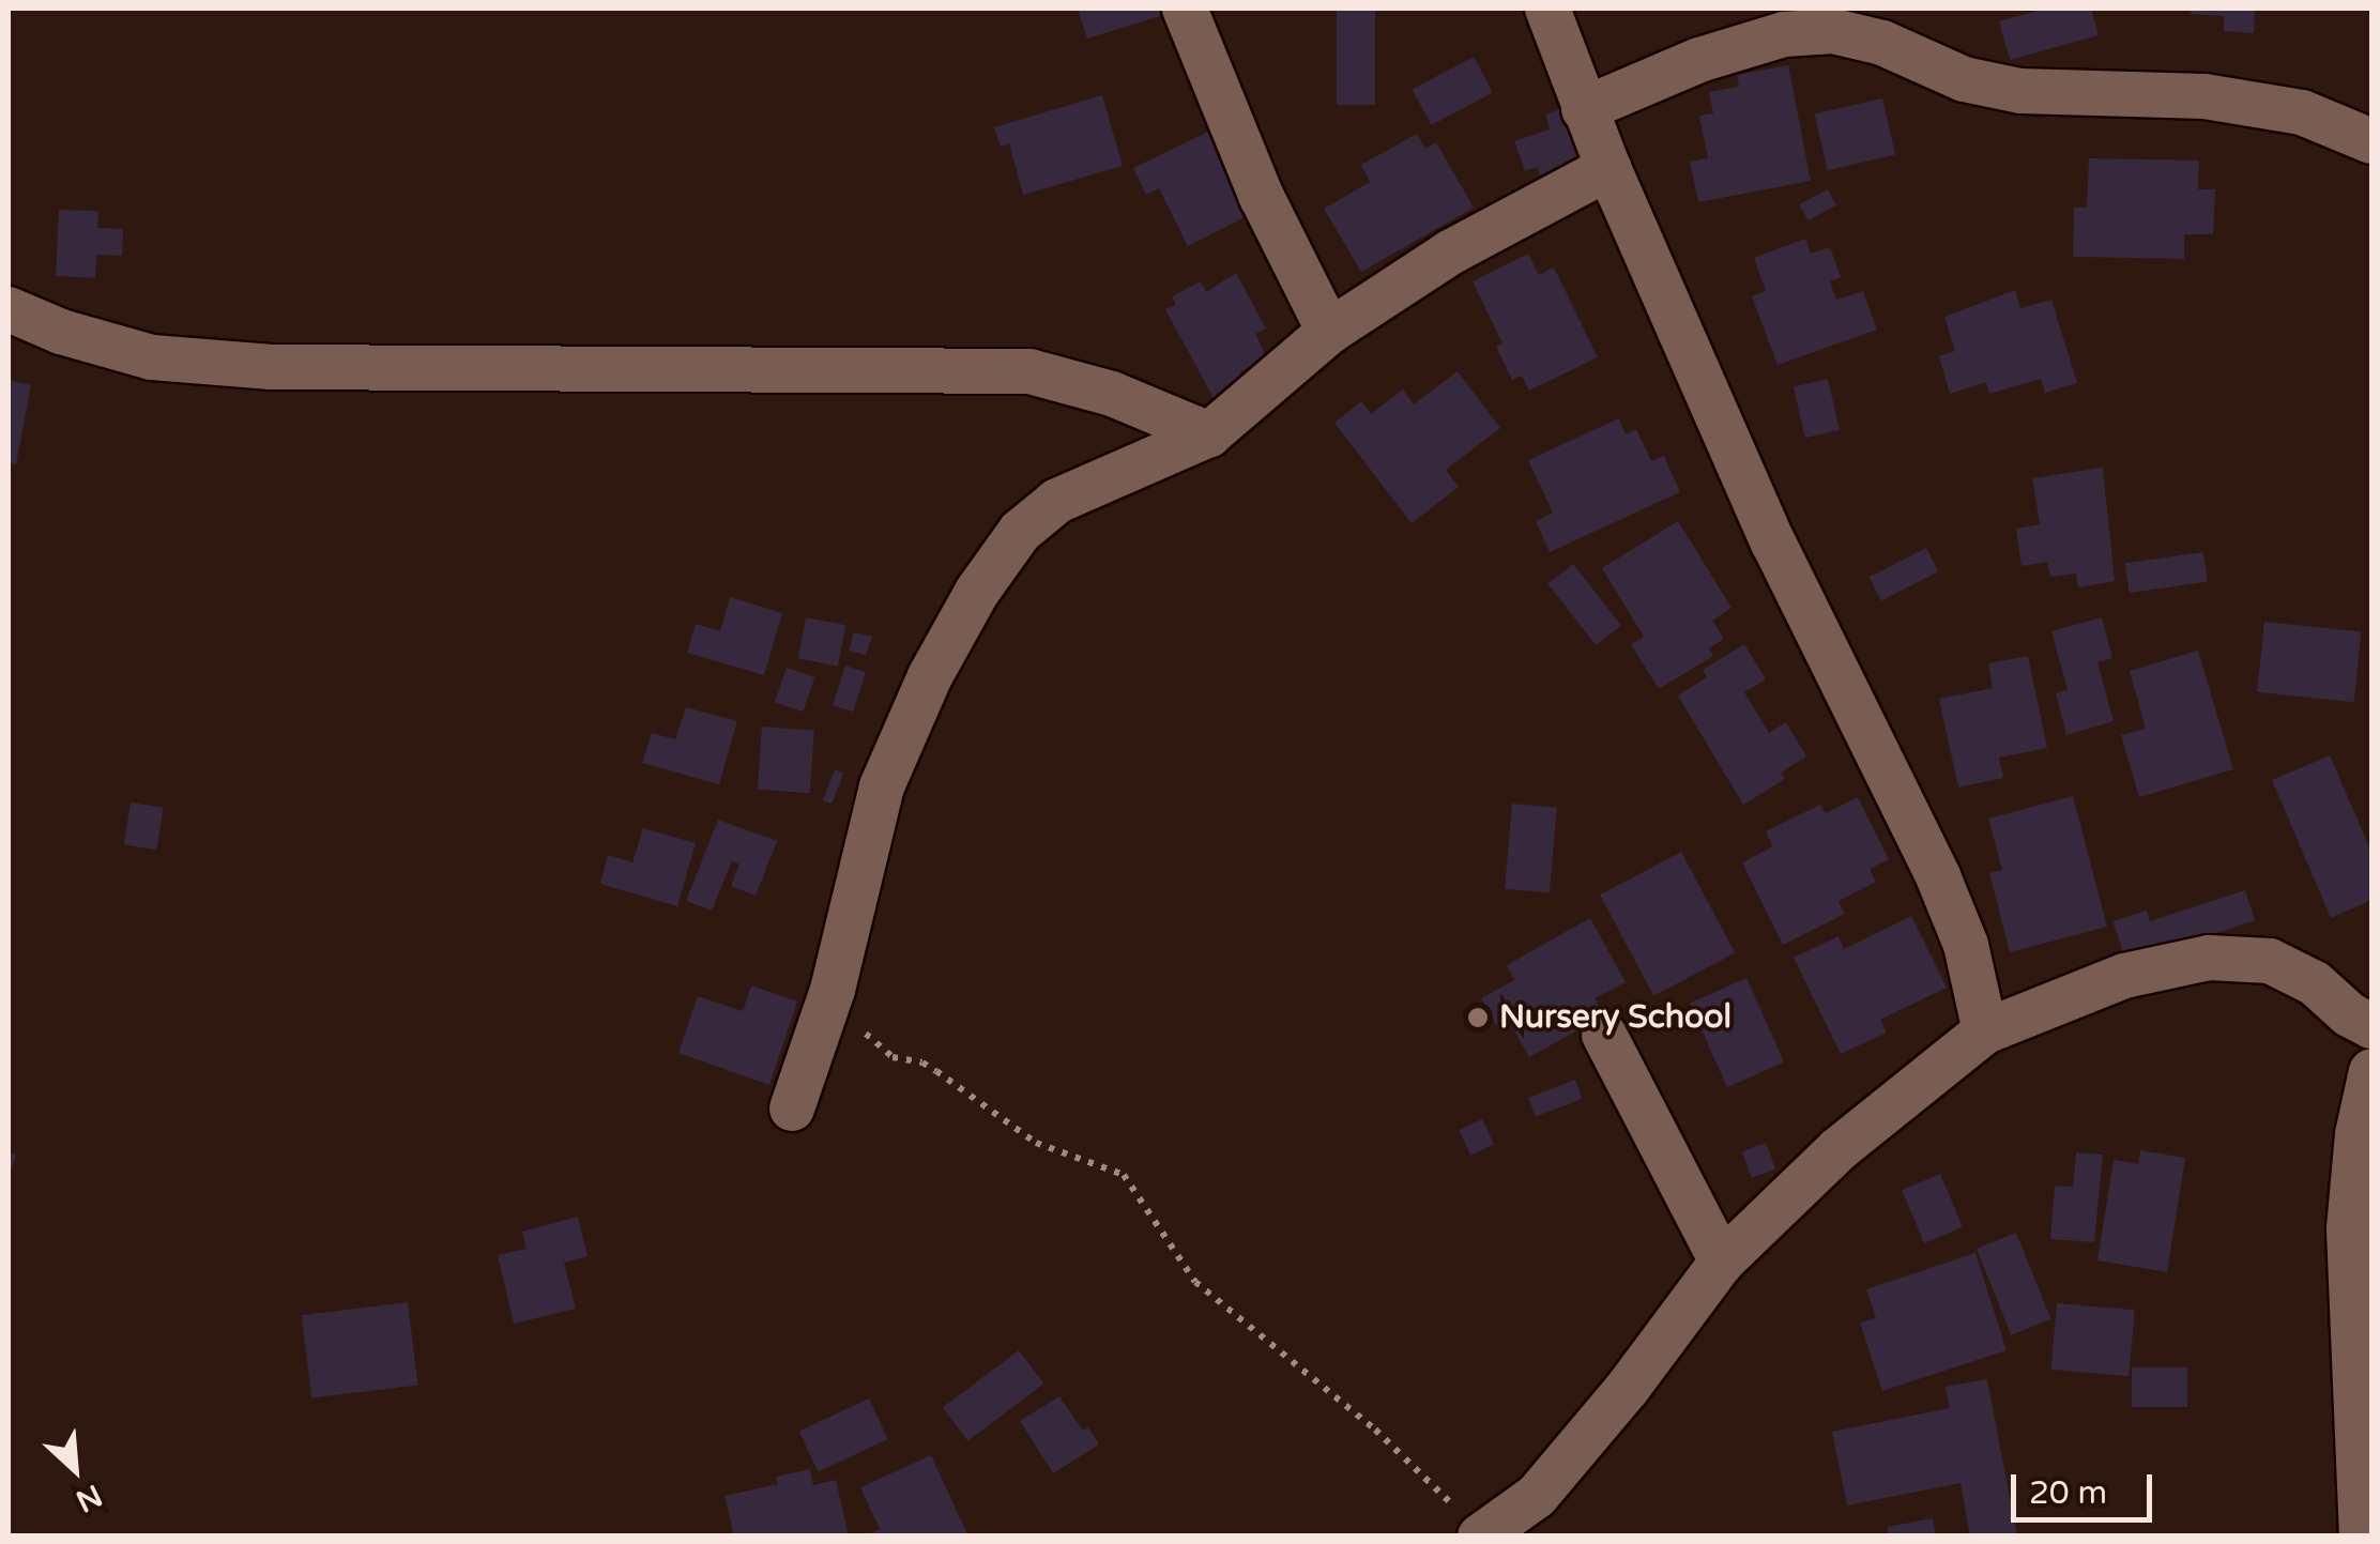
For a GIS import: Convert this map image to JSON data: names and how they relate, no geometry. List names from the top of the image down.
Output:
{
  "places": ["Nursery School"],
  "scale_bar": "20 m",
  "north": "bottom right"
}
